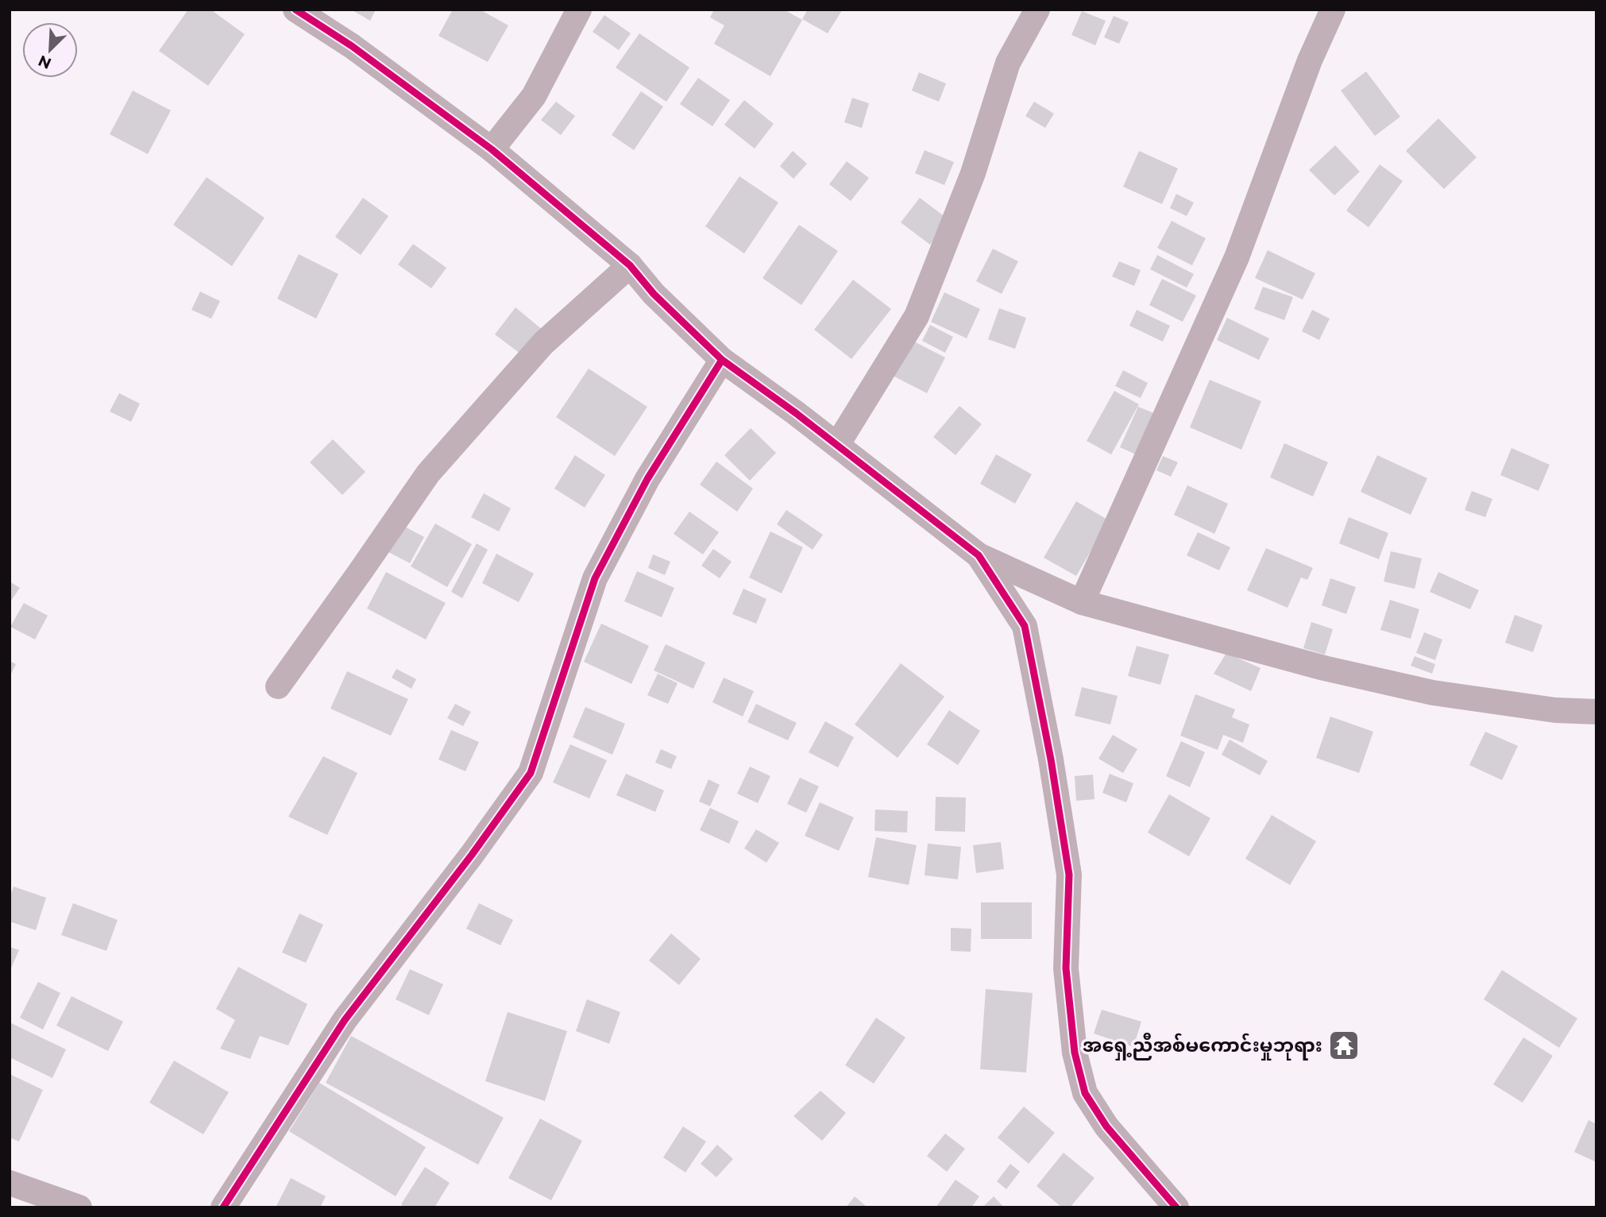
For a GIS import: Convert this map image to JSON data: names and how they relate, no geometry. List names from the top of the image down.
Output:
{
  "places": {
    "temple": ["အရှေ့ညီအစ်မကောင်းမှုဘုရား"]
  },
  "north": "bottom left"
}
